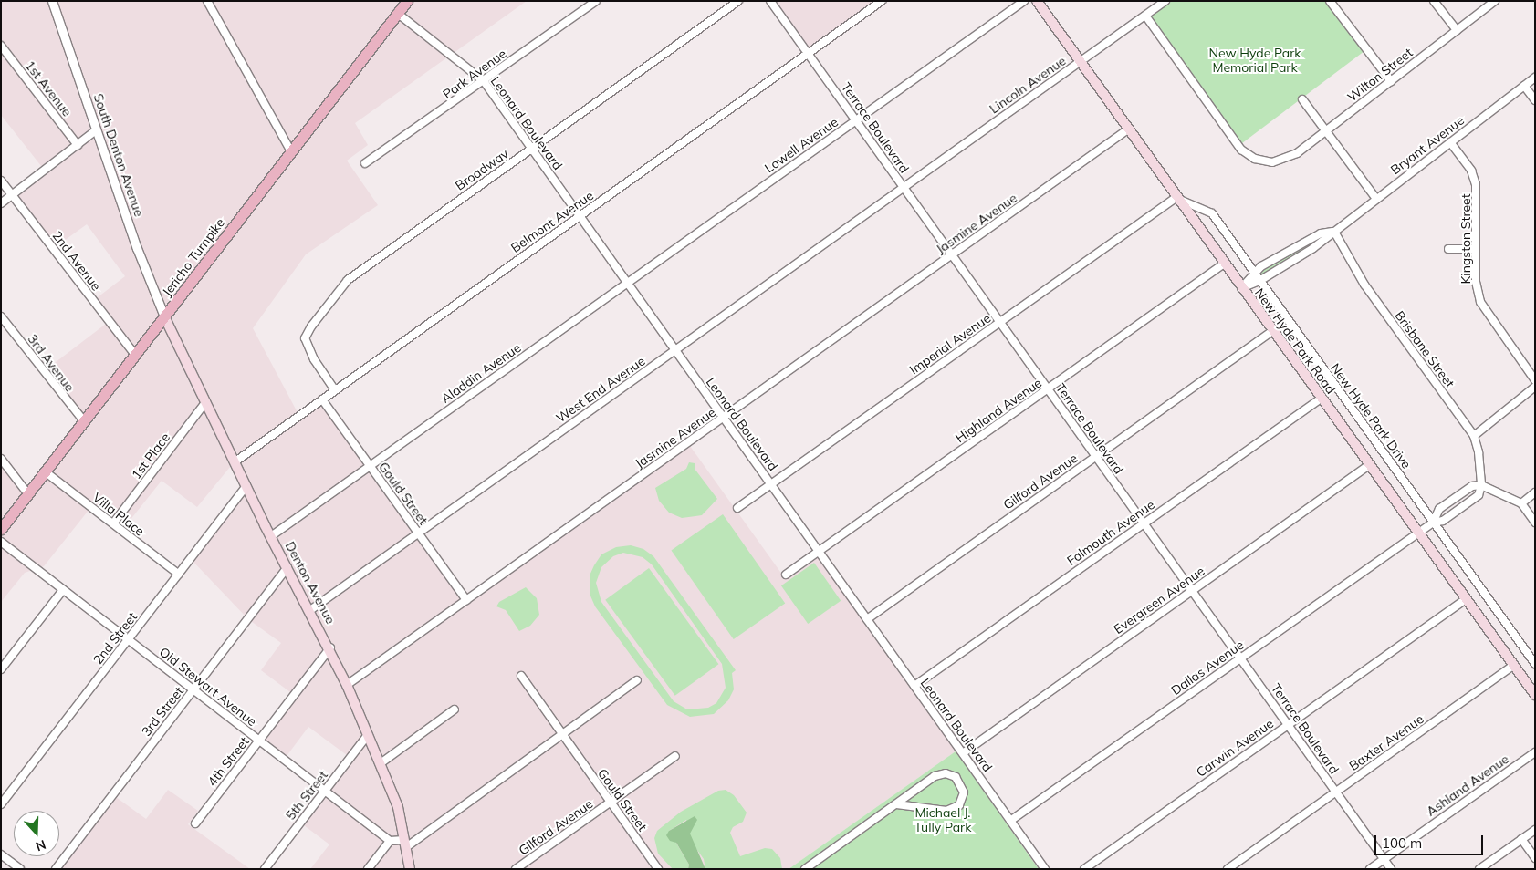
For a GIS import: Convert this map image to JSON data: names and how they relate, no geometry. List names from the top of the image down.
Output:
{
  "streets": {
    "main road": ["Jericho Turnpike", "New Hyde Park Road", "Denton Avenue"],
    "street": [
      "Park Avenue",
      "Wilton Street",
      "Lincoln Avenue",
      "1st Avenue",
      "Leonard Boulevard",
      "Terrace Boulevard",
      "Lowell Avenue",
      "Bryant Avenue",
      "South Denton Avenue",
      "Broadway",
      "Belmont Avenue",
      "Jasmine Avenue",
      "Kingston Street",
      "2nd Avenue",
      "Imperial Avenue",
      "Brisbane Street",
      "3rd Avenue",
      "Aladdin Avenue",
      "West End Avenue",
      "Highland Avenue",
      "New Hyde Park Drive",
      "1st Place",
      "Gilford Avenue",
      "Gould Street",
      "Villa Place",
      "Falmouth Avenue",
      "Evergreen Avenue",
      "2nd Street",
      "Dallas Avenue",
      "Old Stewart Avenue",
      "3rd Street",
      "Baxter Avenue",
      "Carwin Avenue",
      "4th Street",
      "Ashland Avenue",
      "5th Street"
    ]
  },
  "crossings": [
    ["Park Avenue", "Leonard Boulevard"],
    ["Wilton Street", "Lincoln Avenue"],
    ["Lincoln Avenue", "Terrace Boulevard"],
    ["Lincoln Avenue", "New Hyde Park Road"],
    ["Lincoln Avenue", "West End Avenue"],
    ["Leonard Boulevard", "Broadway"],
    ["Leonard Boulevard", "Belmont Avenue"],
    ["Leonard Boulevard", "Jasmine Avenue"],
    ["Leonard Boulevard", "Jericho Turnpike"],
    ["Leonard Boulevard", "Imperial Avenue"],
    ["Leonard Boulevard", "Aladdin Avenue"],
    ["Leonard Boulevard", "West End Avenue"],
    ["Leonard Boulevard", "Highland Avenue"],
    ["Leonard Boulevard", "Gilford Avenue"],
    ["Leonard Boulevard", "Falmouth Avenue"],
    ["Leonard Boulevard", "Evergreen Avenue"],
    ["Leonard Boulevard", "Dallas Avenue"],
    ["Terrace Boulevard", "Lowell Avenue"],
    ["Terrace Boulevard", "Belmont Avenue"],
    ["Terrace Boulevard", "Jasmine Avenue"],
    ["Terrace Boulevard", "Imperial Avenue"],
    ["Terrace Boulevard", "West End Avenue"],
    ["Terrace Boulevard", "Highland Avenue"],
    ["Terrace Boulevard", "Gilford Avenue"],
    ["Terrace Boulevard", "Falmouth Avenue"],
    ["Terrace Boulevard", "Evergreen Avenue"],
    ["Terrace Boulevard", "Dallas Avenue"],
    ["Terrace Boulevard", "Baxter Avenue"],
    ["Terrace Boulevard", "Carwin Avenue"],
    ["Terrace Boulevard", "Ashland Avenue"],
    ["Lowell Avenue", "Aladdin Avenue"],
    ["Bryant Avenue", "Kingston Street"],
    ["Bryant Avenue", "New Hyde Park Road"],
    ["Bryant Avenue", "Brisbane Street"],
    ["Bryant Avenue", "New Hyde Park Drive"],
    ["South Denton Avenue", "Jericho Turnpike"],
    ["South Denton Avenue", "Denton Avenue"],
    ["Broadway", "Belmont Avenue"],
    ["Belmont Avenue", "Gould Street"],
    ["Belmont Avenue", "Denton Avenue"],
    ["Jasmine Avenue", "New Hyde Park Road"],
    ["Jasmine Avenue", "Gould Street"],
    ["Jasmine Avenue", "Denton Avenue"],
    ["Jericho Turnpike", "2nd Avenue"],
    ["Jericho Turnpike", "3rd Avenue"],
    ["Jericho Turnpike", "Villa Place"],
    ["Jericho Turnpike", "Denton Avenue"],
    ["New Hyde Park Road", "Imperial Avenue"],
    ["New Hyde Park Road", "Highland Avenue"],
    ["New Hyde Park Road", "New Hyde Park Drive"],
    ["New Hyde Park Road", "Gilford Avenue"],
    ["New Hyde Park Road", "Falmouth Avenue"],
    ["New Hyde Park Road", "Evergreen Avenue"],
    ["New Hyde Park Road", "Dallas Avenue"],
    ["New Hyde Park Road", "Baxter Avenue"],
    ["New Hyde Park Road", "Carwin Avenue"],
    ["Imperial Avenue", "New Hyde Park Drive"],
    ["Aladdin Avenue", "Gould Street"],
    ["Aladdin Avenue", "Denton Avenue"],
    ["West End Avenue", "Gould Street"],
    ["West End Avenue", "Denton Avenue"],
    ["New Hyde Park Drive", "Dallas Avenue"],
    ["1st Place", "Villa Place"],
    ["1st Place", "Denton Avenue"],
    ["Gilford Avenue", "Gould Street"],
    ["Villa Place", "2nd Street"],
    ["Denton Avenue", "2nd Street"],
    ["Denton Avenue", "3rd Street"],
    ["Denton Avenue", "4th Street"],
    ["Denton Avenue", "5th Street"],
    ["2nd Street", "Old Stewart Avenue"],
    ["Old Stewart Avenue", "3rd Street"],
    ["Old Stewart Avenue", "4th Street"],
    ["Old Stewart Avenue", "5th Street"]
  ],
  "parks": ["New Hyde Park Memorial Park", "Michael J. Tully Park"],
  "scale_bar": "100 m",
  "north": "bottom"
}
